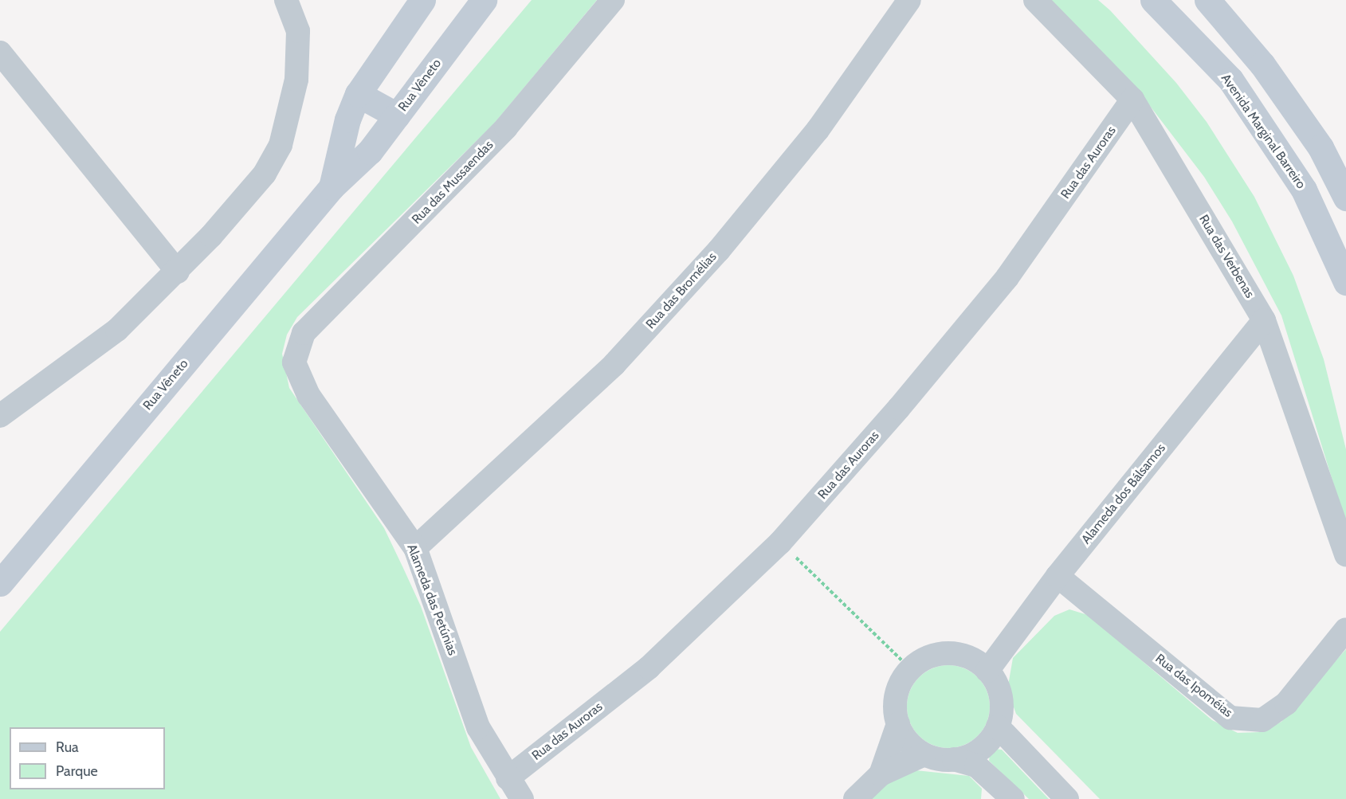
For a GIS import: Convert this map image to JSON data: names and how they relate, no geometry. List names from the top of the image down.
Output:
{
  "streets": {
    "street": [
      "Rua Vêneto",
      "Avenida Marginal Barreiro",
      "Rua das Auroras",
      "Rua das Mussaendas",
      "Rua das Verbenas",
      "Rua das Bromélias",
      "Alameda dos Bálsamos",
      "Alameda das Petúnias",
      "Rua das Ipoméias"
    ]
  },
  "crossings": [
    ["Rua das Auroras", "Rua das Verbenas"],
    ["Rua das Auroras", "Alameda das Petúnias"],
    ["Rua das Mussaendas", "Alameda das Petúnias"],
    ["Rua das Verbenas", "Alameda dos Bálsamos"],
    ["Rua das Bromélias", "Alameda das Petúnias"],
    ["Alameda dos Bálsamos", "Rua das Ipoméias"]
  ],
  "legend": ["Rua", "Parque"]
}
